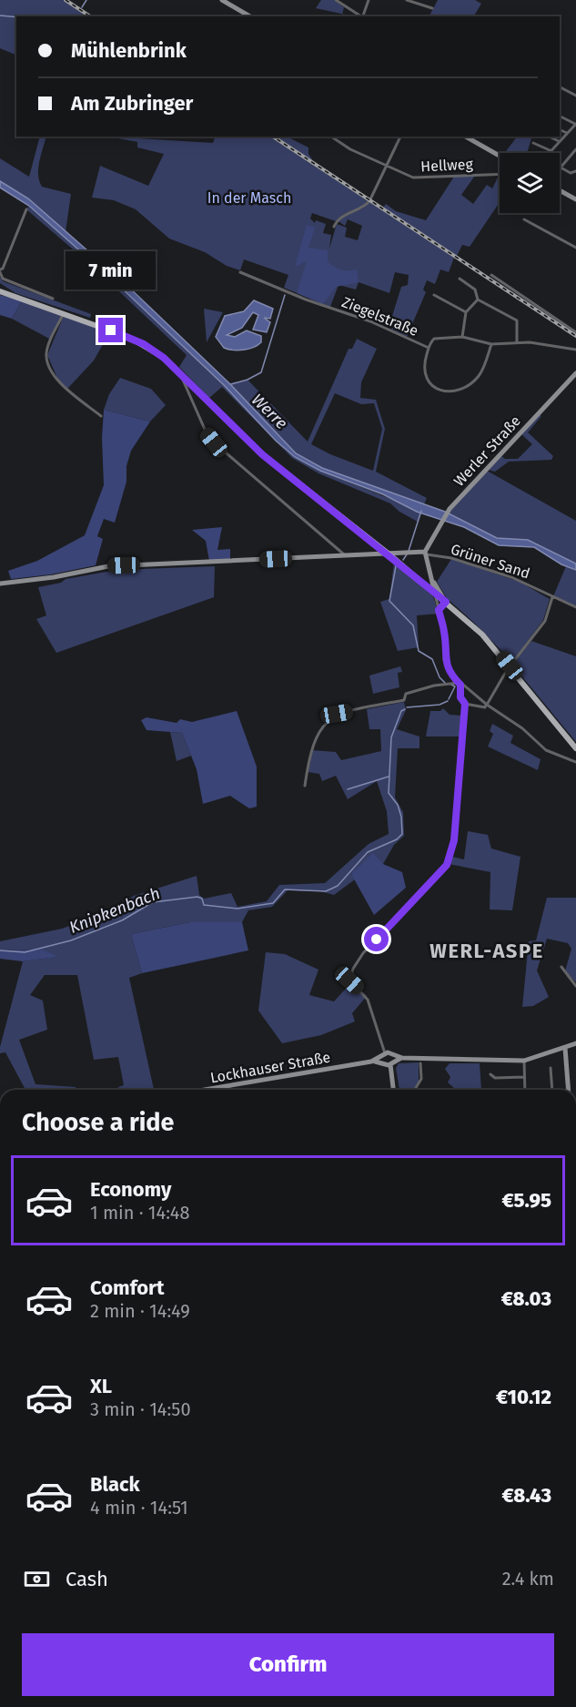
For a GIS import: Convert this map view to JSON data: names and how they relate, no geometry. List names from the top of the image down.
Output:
{
  "streets": {
    "street": [
      "Hellweg",
      "Ziegelstraße",
      "Werler Straße",
      "Grüner Sand",
      "Lockhauser Straße"
    ]
  },
  "crossings": [
    ["Werler Straße", "Grüner Sand"]
  ],
  "districts": ["WERL-ASPE"],
  "water": ["Werre", "Knipkenbach"],
  "parks": ["In der Masch"],
  "page": {
    "banner": ["Mühlenbrink", "Am Zubringer"],
    "bubble": "7 min",
    "heading": "Choose a ride",
    "list": [
      {
        "name": "Economy",
        "note": "1 min · 14:48",
        "value": "€5.95"
      },
      {
        "name": "Comfort",
        "note": "2 min · 14:49",
        "value": "€8.03"
      },
      {
        "name": "XL",
        "note": "3 min · 14:50",
        "value": "€10.12"
      },
      {
        "name": "Black",
        "note": "4 min · 14:51",
        "value": "€8.43"
      }
    ],
    "pay": ["Cash", "2.4 km"],
    "buttons": "Confirm"
  }
}
